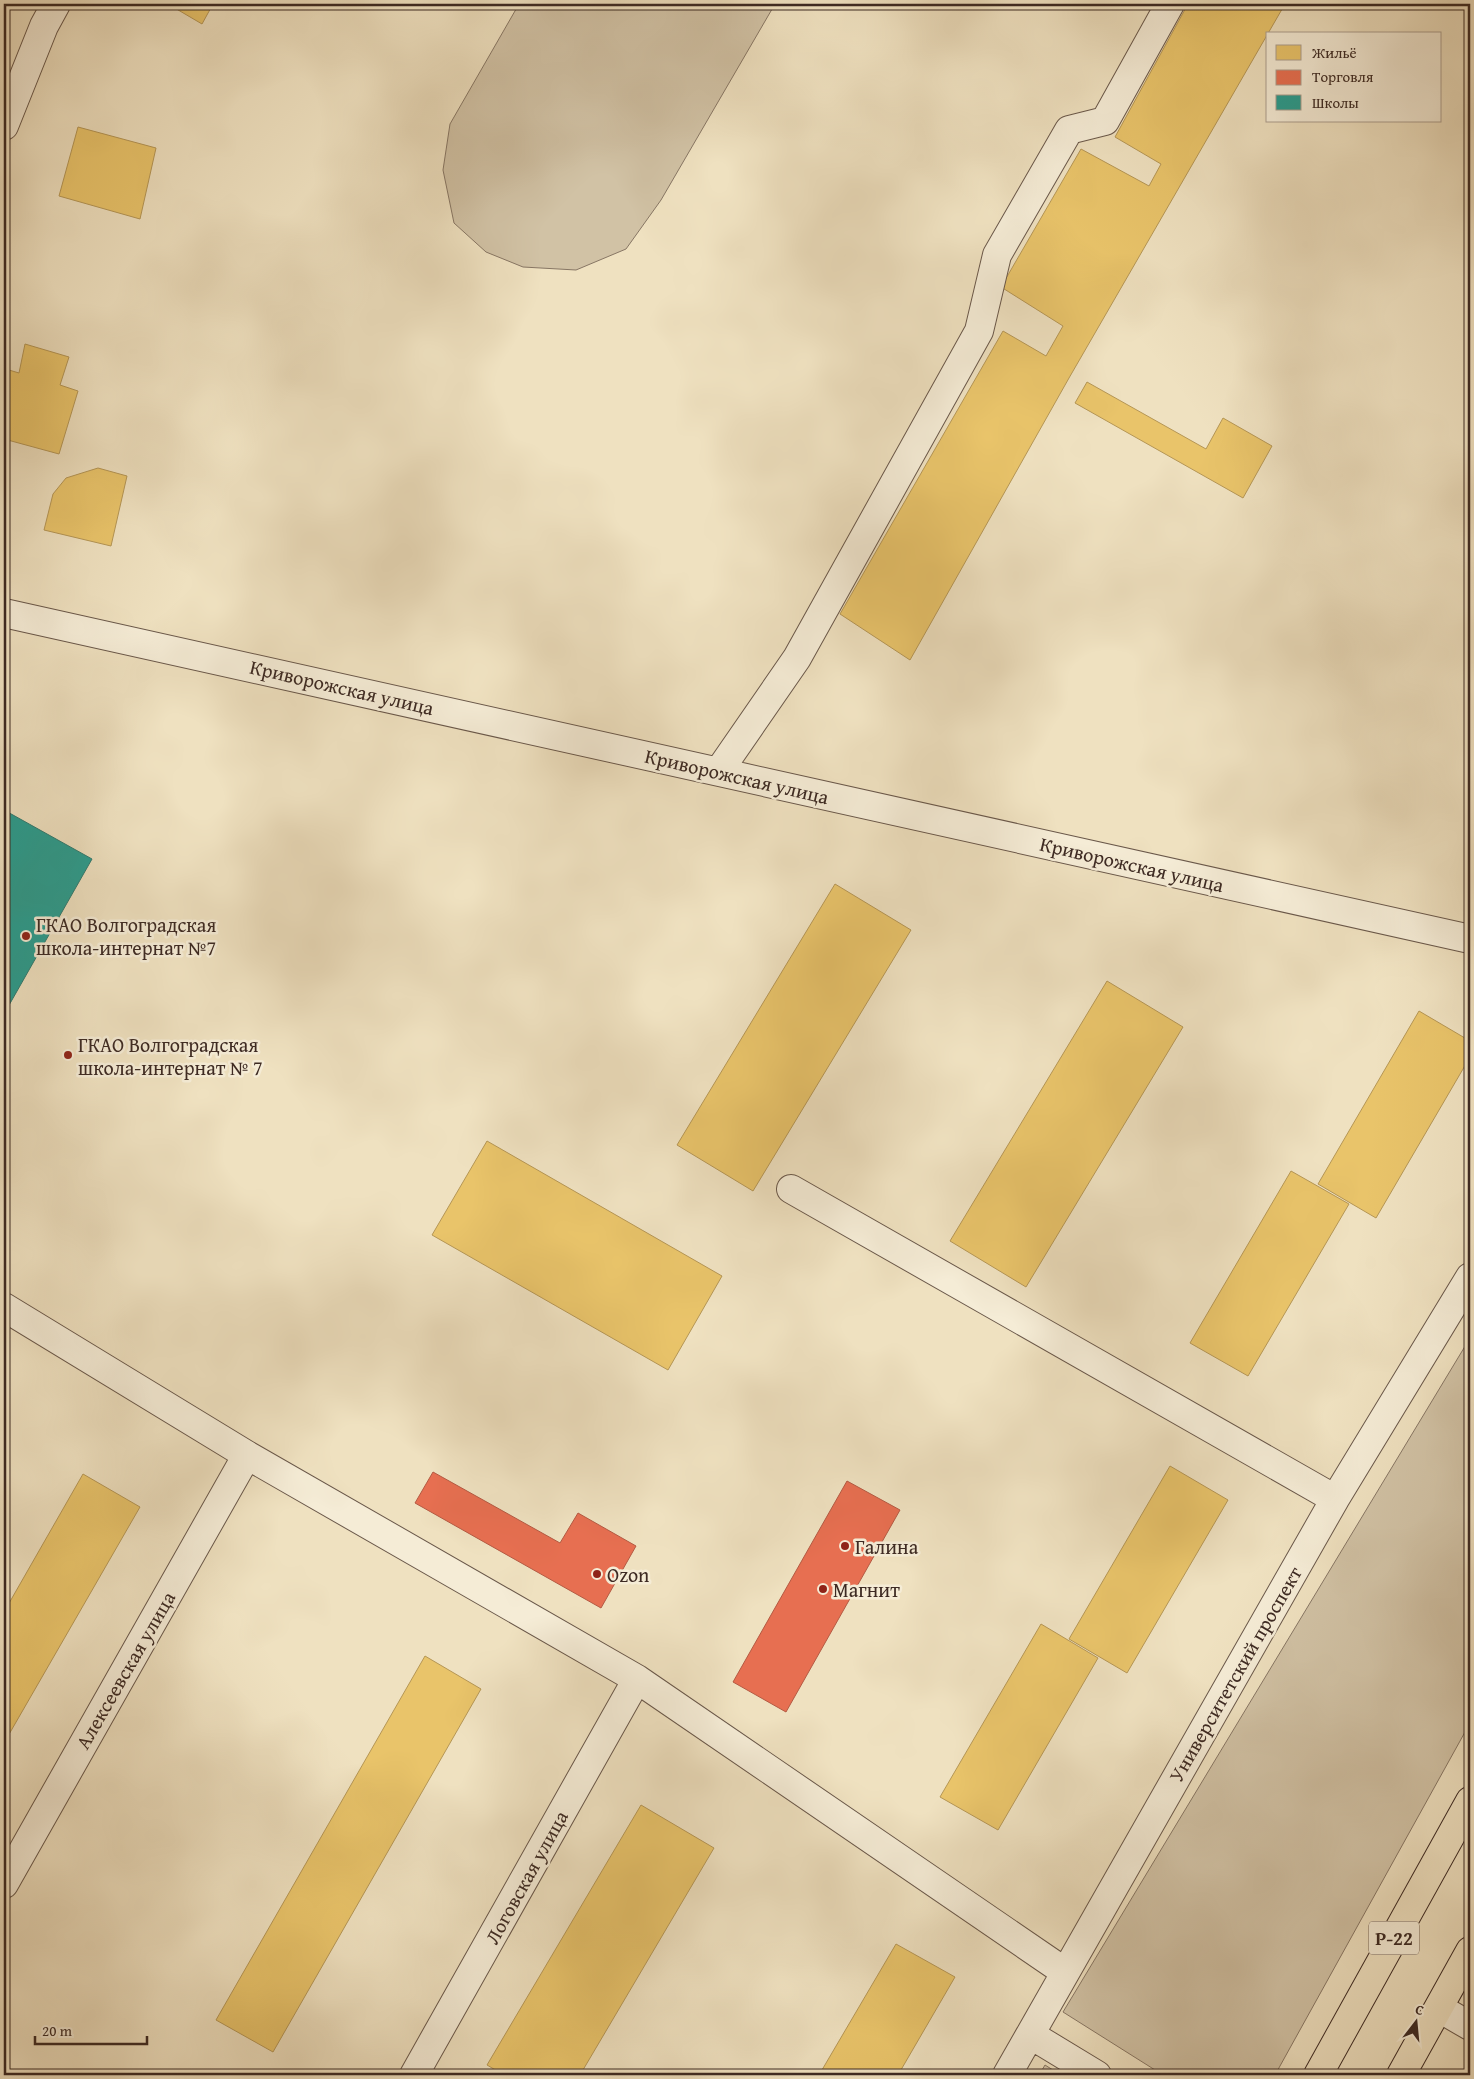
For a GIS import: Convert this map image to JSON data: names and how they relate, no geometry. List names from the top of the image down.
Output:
{
  "streets": {
    "highway": ["Р-22"],
    "street": [
      "Криворожская улица",
      "Алексеевская улица",
      "Университетский проспект",
      "Логовская улица"
    ]
  },
  "places": [
    "ГКАО Волгоградская школа-интернат №7",
    "ГКАО Волгоградская школа-интернат № 7",
    "Галина",
    "Ozon",
    "Магнит"
  ],
  "legend": ["Жильё", "Торговля", "Школы"],
  "scale_bar": "20 m",
  "north": "top"
}
